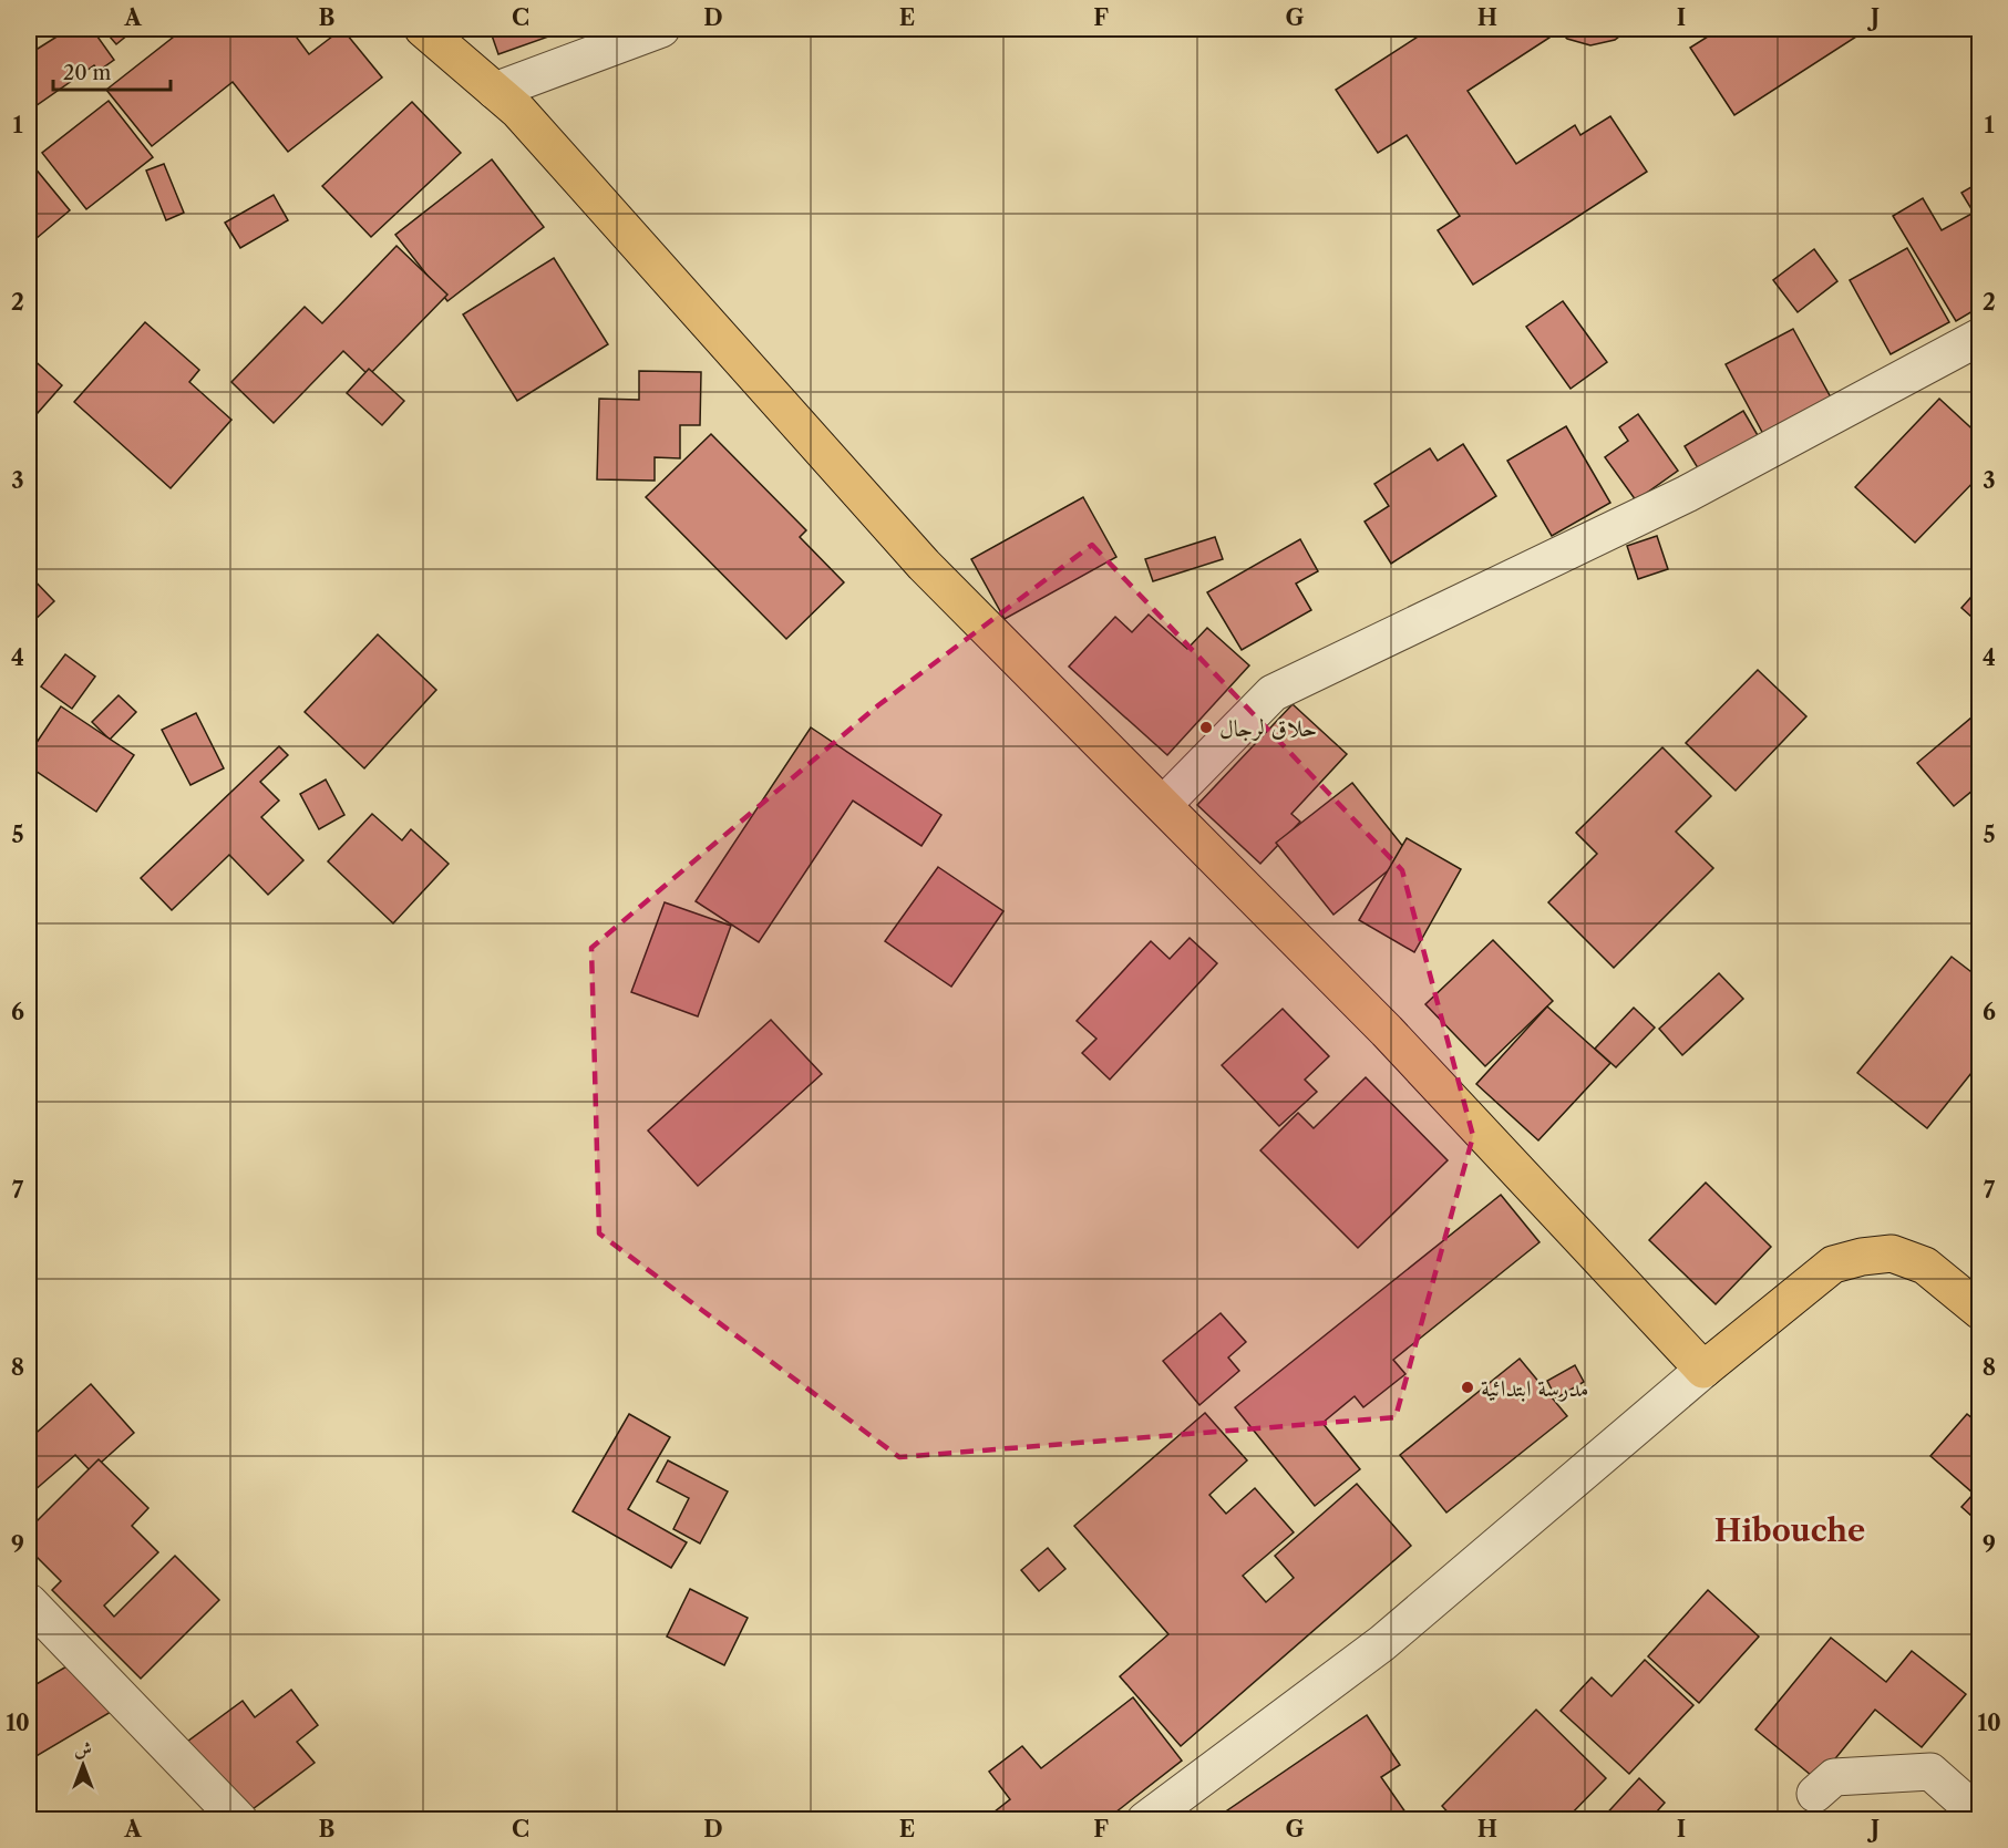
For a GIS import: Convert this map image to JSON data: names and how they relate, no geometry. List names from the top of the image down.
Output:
{
  "districts": ["Hibouche"],
  "places": ["حلاق لرجال", "مدرسة ابتدائية"],
  "scale_bar": "20 m",
  "north": "top",
  "grid": {
    "columns": [
      "A",
      "B",
      "C",
      "D",
      "E",
      "F",
      "G",
      "H",
      "I",
      "J"
    ],
    "rows": [
      "1",
      "2",
      "3",
      "4",
      "5",
      "6",
      "7",
      "8",
      "9",
      "10"
    ]
  }
}
